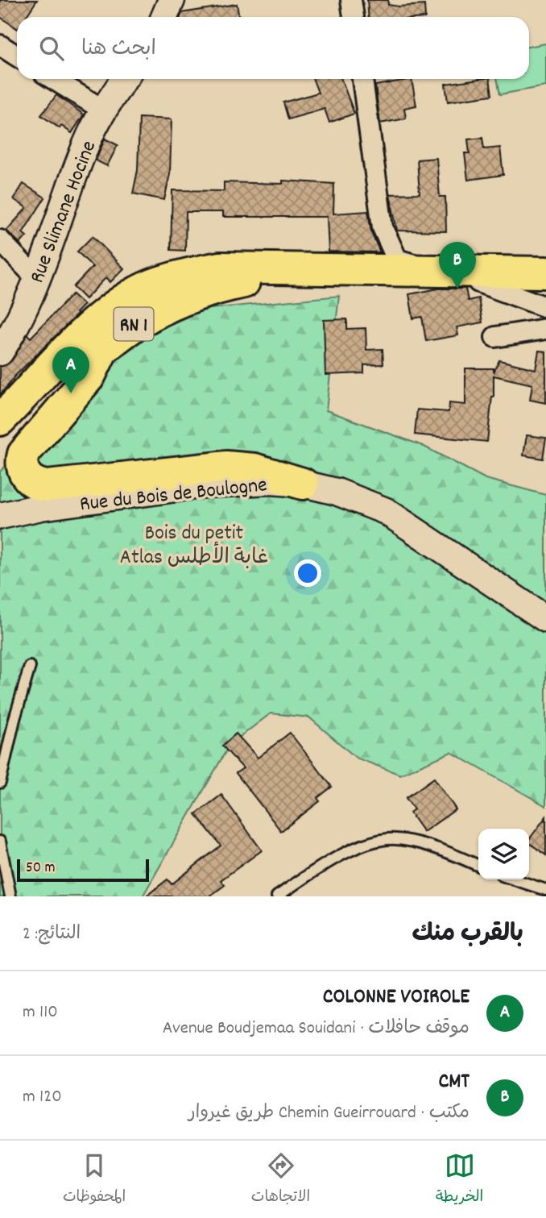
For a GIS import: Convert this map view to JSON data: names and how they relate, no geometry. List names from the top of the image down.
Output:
{
  "streets": {
    "main road": ["RN 1"],
    "street": ["Rue Slimane Hocine", "Rue du Bois de Boulogne"]
  },
  "parks": ["Bois du petit Atlas غابة الأطلس"],
  "scale_bar": "50 m",
  "page": {
    "search": "ابحث هنا",
    "pins": ["B", "A"],
    "scale": "50 m",
    "heading": ["بالقرب منك", "النتائج: 2"],
    "list": [
      {
        "mark": "A",
        "name": "COLONNE VOIROLE",
        "note": "موقف حافلات · Avenue Boudjemaa Souidani",
        "value": "110 m"
      },
      {
        "mark": "B",
        "name": "CMT",
        "note": "مكتب · Chemin Gueirrouard طريق غيروار",
        "value": "120 m"
      }
    ],
    "nav": ["الخريطة", "الاتجاهات", "المحفوظات"]
  }
}
